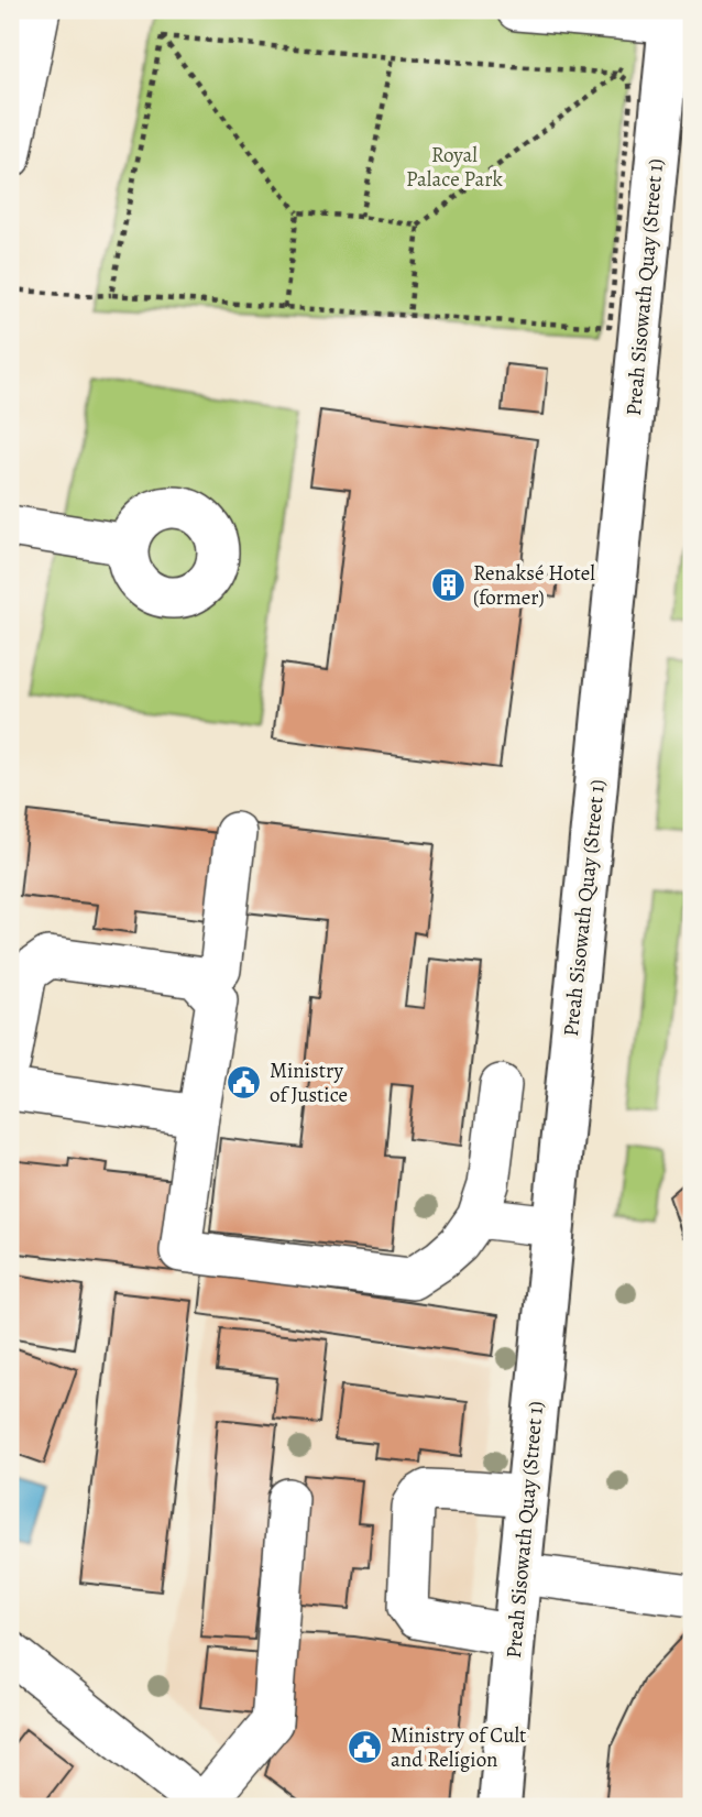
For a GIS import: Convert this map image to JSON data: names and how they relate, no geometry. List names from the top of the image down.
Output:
{
  "streets": {
    "main road": ["Preah Sisowath Quay (Street 1)"]
  },
  "parks": ["Royal Palace Park"],
  "places": {
    "building": ["Renaksé Hotel (former)"],
    "public building": ["Ministry of Justice", "Ministry of Cult and Religion"]
  }
}
